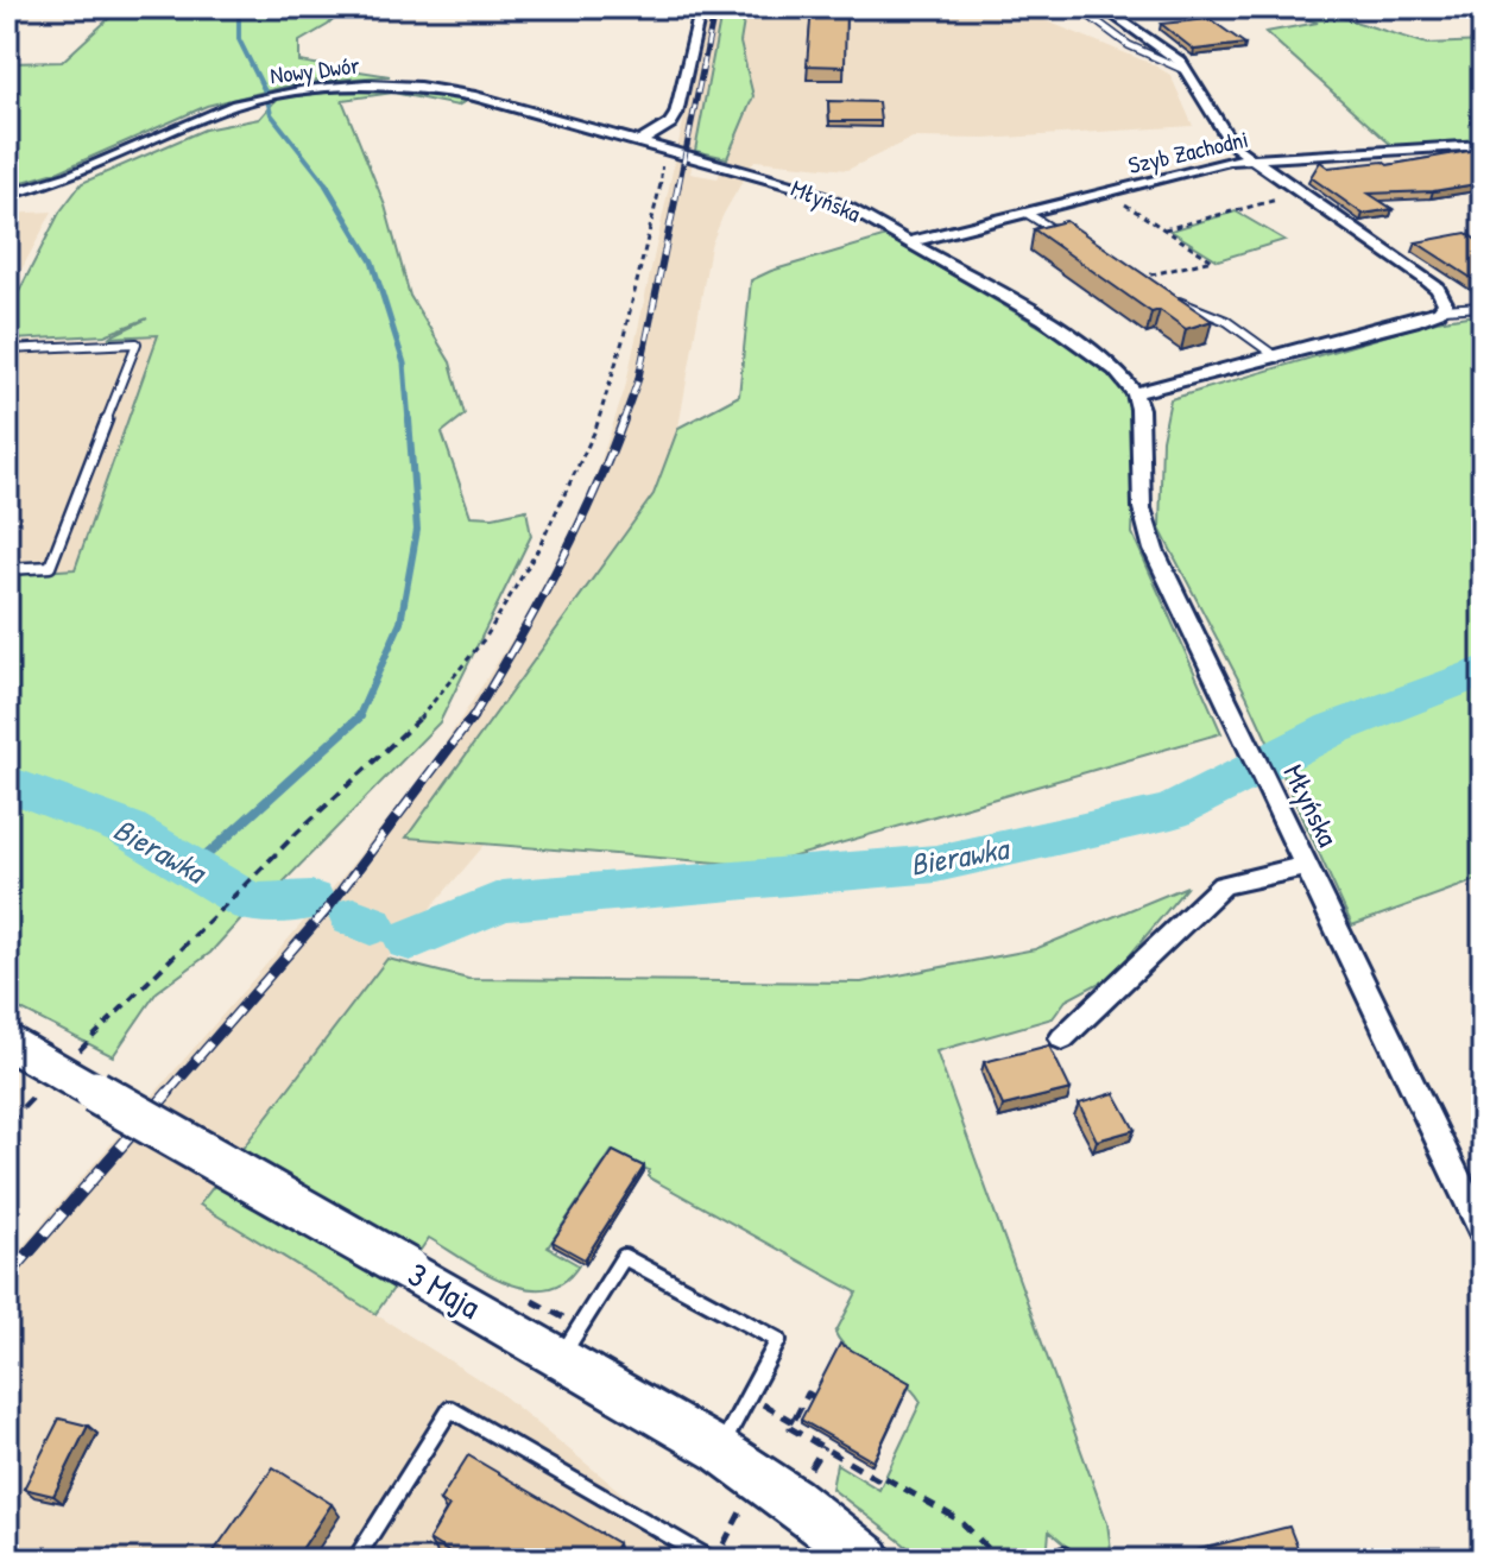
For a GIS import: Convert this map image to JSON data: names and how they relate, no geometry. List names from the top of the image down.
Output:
{
  "streets": {
    "main road": ["3 Maja"],
    "street": ["Nowy Dwór", "Szyb Zachodni", "Młyńska"]
  },
  "crossings": [
    ["Nowy Dwór", "Młyńska"],
    ["Szyb Zachodni", "Młyńska"]
  ],
  "water": ["Bierawka"]
}
